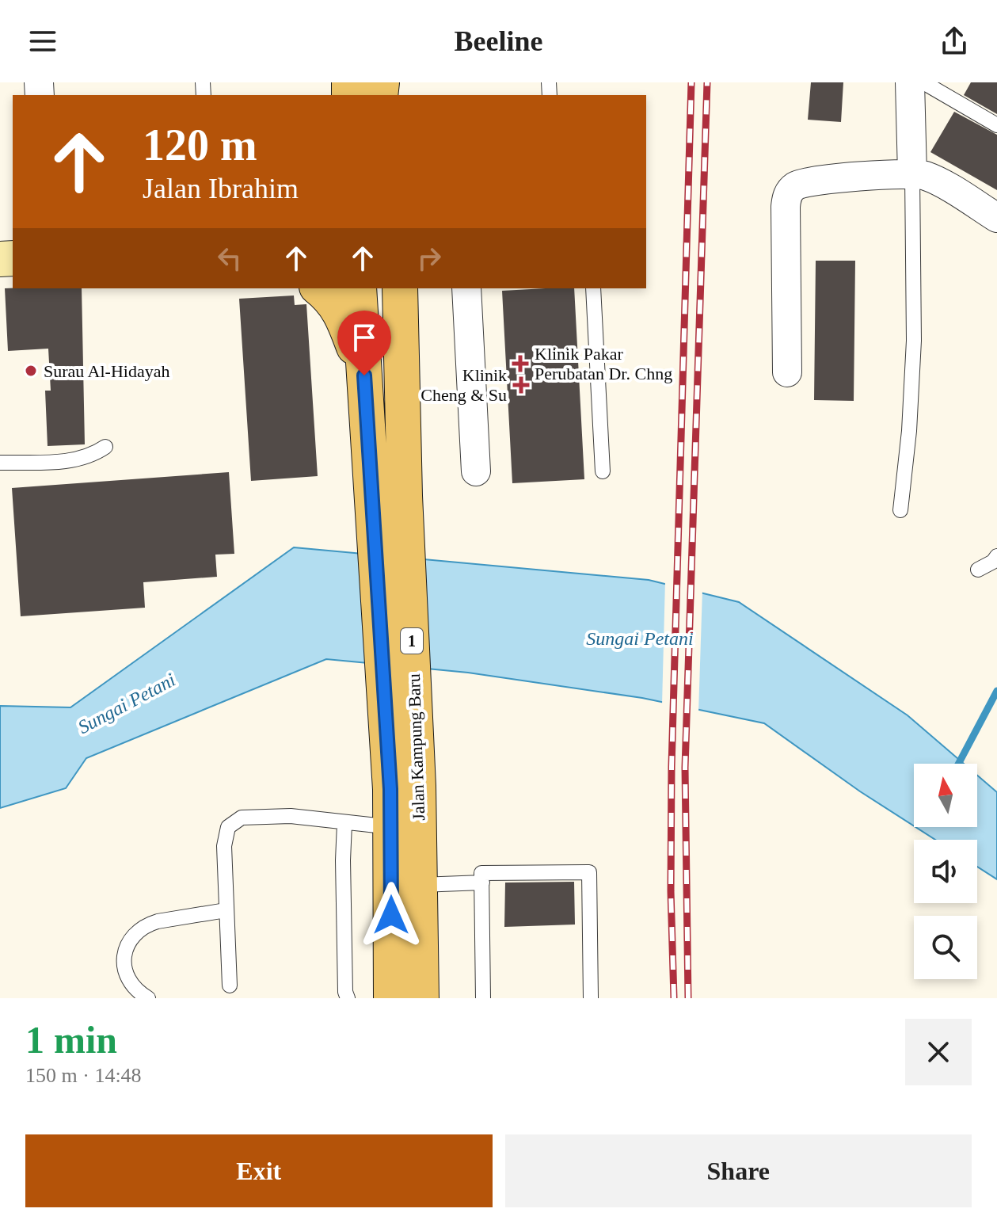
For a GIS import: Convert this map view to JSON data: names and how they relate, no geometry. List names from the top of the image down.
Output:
{
  "streets": {
    "main road": ["1", "Jalan Kampung Baru"]
  },
  "crossings": [
    ["1", "Jalan Kampung Baru"]
  ],
  "water": ["Sungai Petani"],
  "places": {
    "health": ["Klinik Pakar Perubatan Dr. Chng", "Klinik Cheng & Su"],
    "other": ["Surau Al-Hidayah"]
  },
  "north": "top",
  "page": {
    "header": "Beeline",
    "turn": ["120 m", "Jalan Ibrahim"],
    "heading": ["1 min", "150 m · 14:48"],
    "buttons": ["Exit", "Share"]
  }
}
